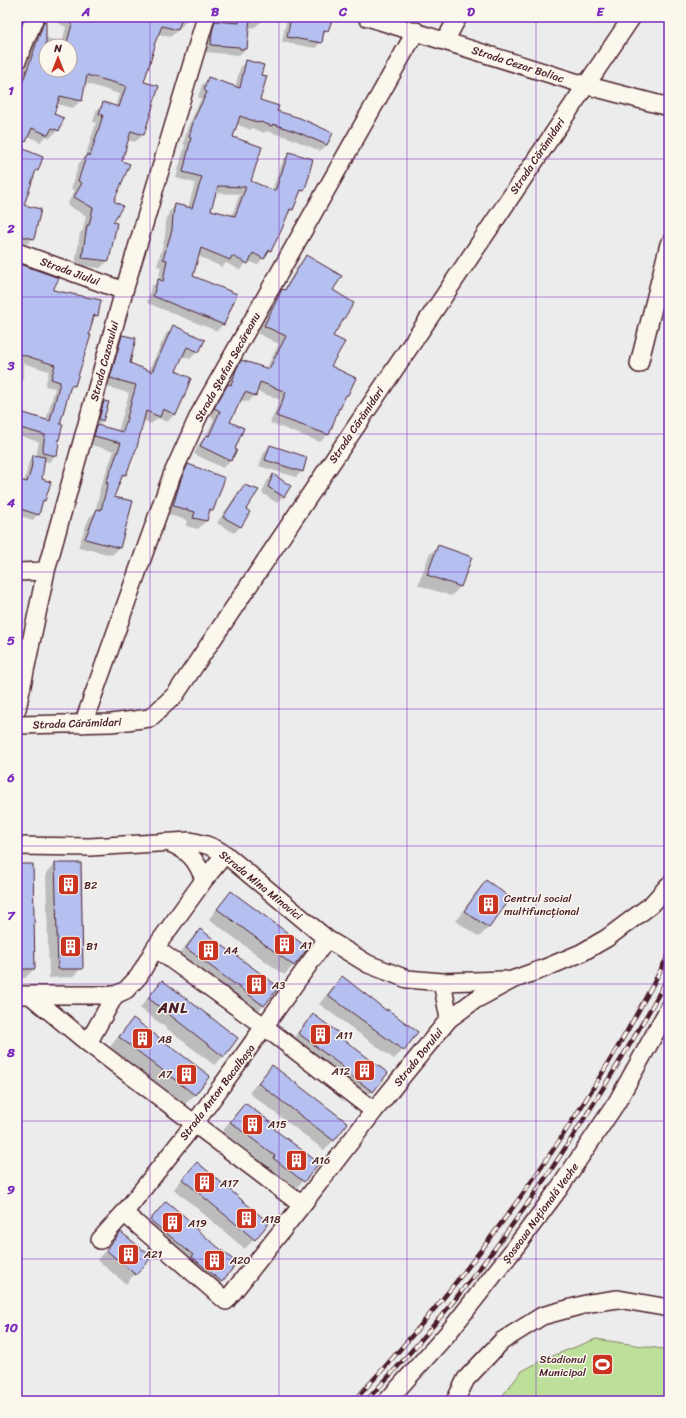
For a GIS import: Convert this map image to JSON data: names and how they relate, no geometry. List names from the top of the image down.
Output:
{
  "streets": {
    "street": [
      "Strada Cezar Boliac",
      "Strada Cărămidari",
      "Strada Jiului",
      "Strada Cazasului",
      "Strada Ștefan Secăreanu",
      "Strada Mina Minovici",
      "Strada Dorului",
      "Strada Anton Bacalbașa",
      "Șoseaua Națională Veche"
    ]
  },
  "crossings": [
    ["Strada Cezar Boliac", "Strada Cărămidari"],
    ["Strada Cezar Boliac", "Strada Ștefan Secăreanu"],
    ["Strada Cărămidari", "Strada Ștefan Secăreanu"],
    ["Strada Jiului", "Strada Cazasului"],
    ["Strada Mina Minovici", "Strada Dorului"],
    ["Strada Mina Minovici", "Strada Anton Bacalbașa"],
    ["Strada Dorului", "Strada Anton Bacalbașa"]
  ],
  "districts": ["ANL"],
  "places": {
    "building": [
      "B2",
      "Centrul social multifuncțional",
      "A1",
      "B1",
      "A4",
      "A3",
      "A11",
      "A8",
      "A12",
      "A7",
      "A15",
      "A16",
      "A17",
      "A18",
      "A19",
      "A21",
      "A20"
    ],
    "sports": ["Stadionul Municipal"]
  },
  "north": "top",
  "grid": {
    "columns": [
      "A",
      "B",
      "C",
      "D",
      "E"
    ],
    "rows": [
      "1",
      "2",
      "3",
      "4",
      "5",
      "6",
      "7",
      "8",
      "9",
      "10"
    ]
  }
}
